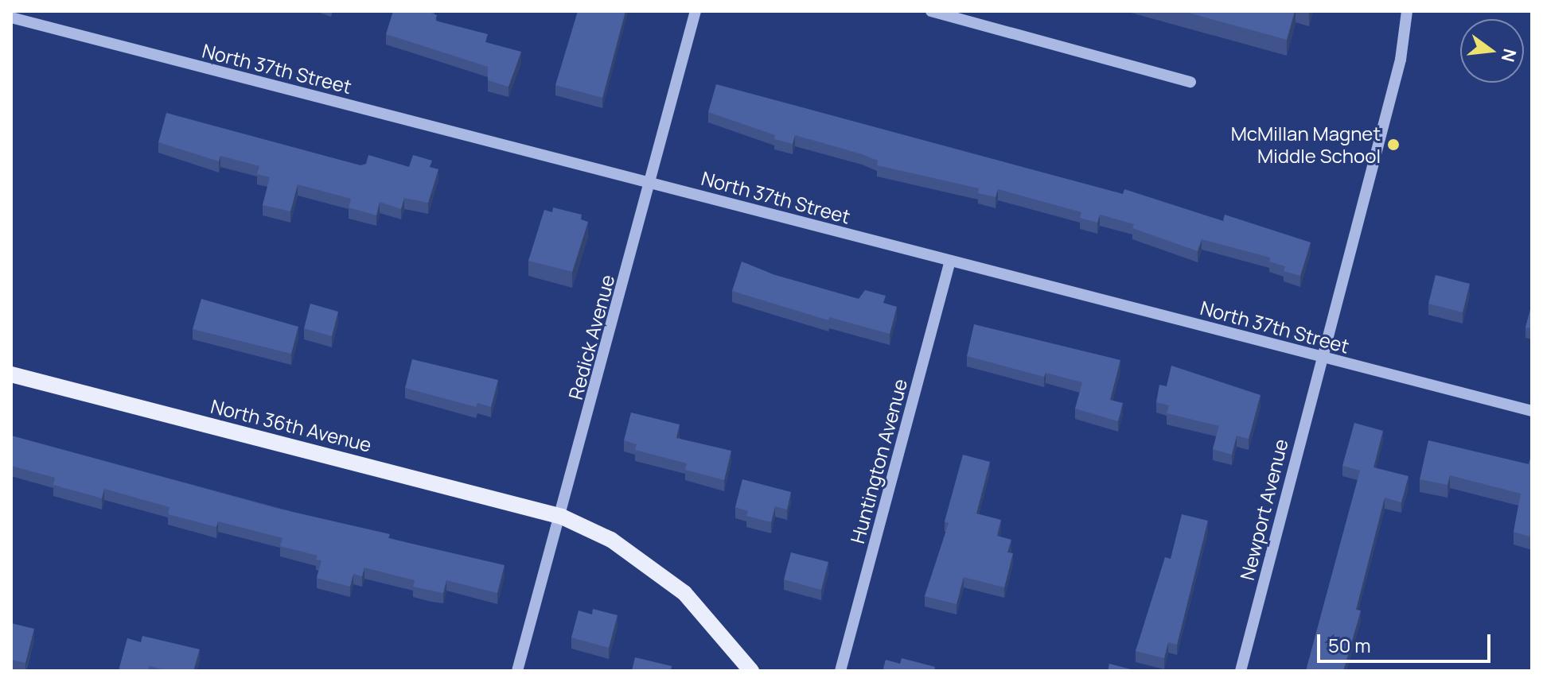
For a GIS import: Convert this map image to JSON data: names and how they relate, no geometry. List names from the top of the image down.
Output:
{
  "streets": {
    "main road": ["North 36th Avenue"],
    "street": [
      "North 37th Street",
      "Redick Avenue",
      "Huntington Avenue",
      "Newport Avenue"
    ]
  },
  "crossings": [
    ["North 37th Street", "Redick Avenue"],
    ["North 37th Street", "Huntington Avenue"],
    ["North 37th Street", "Newport Avenue"],
    ["Redick Avenue", "North 36th Avenue"]
  ],
  "places": ["McMillan Magnet Middle School"],
  "scale_bar": "50 m",
  "north": "right"
}
